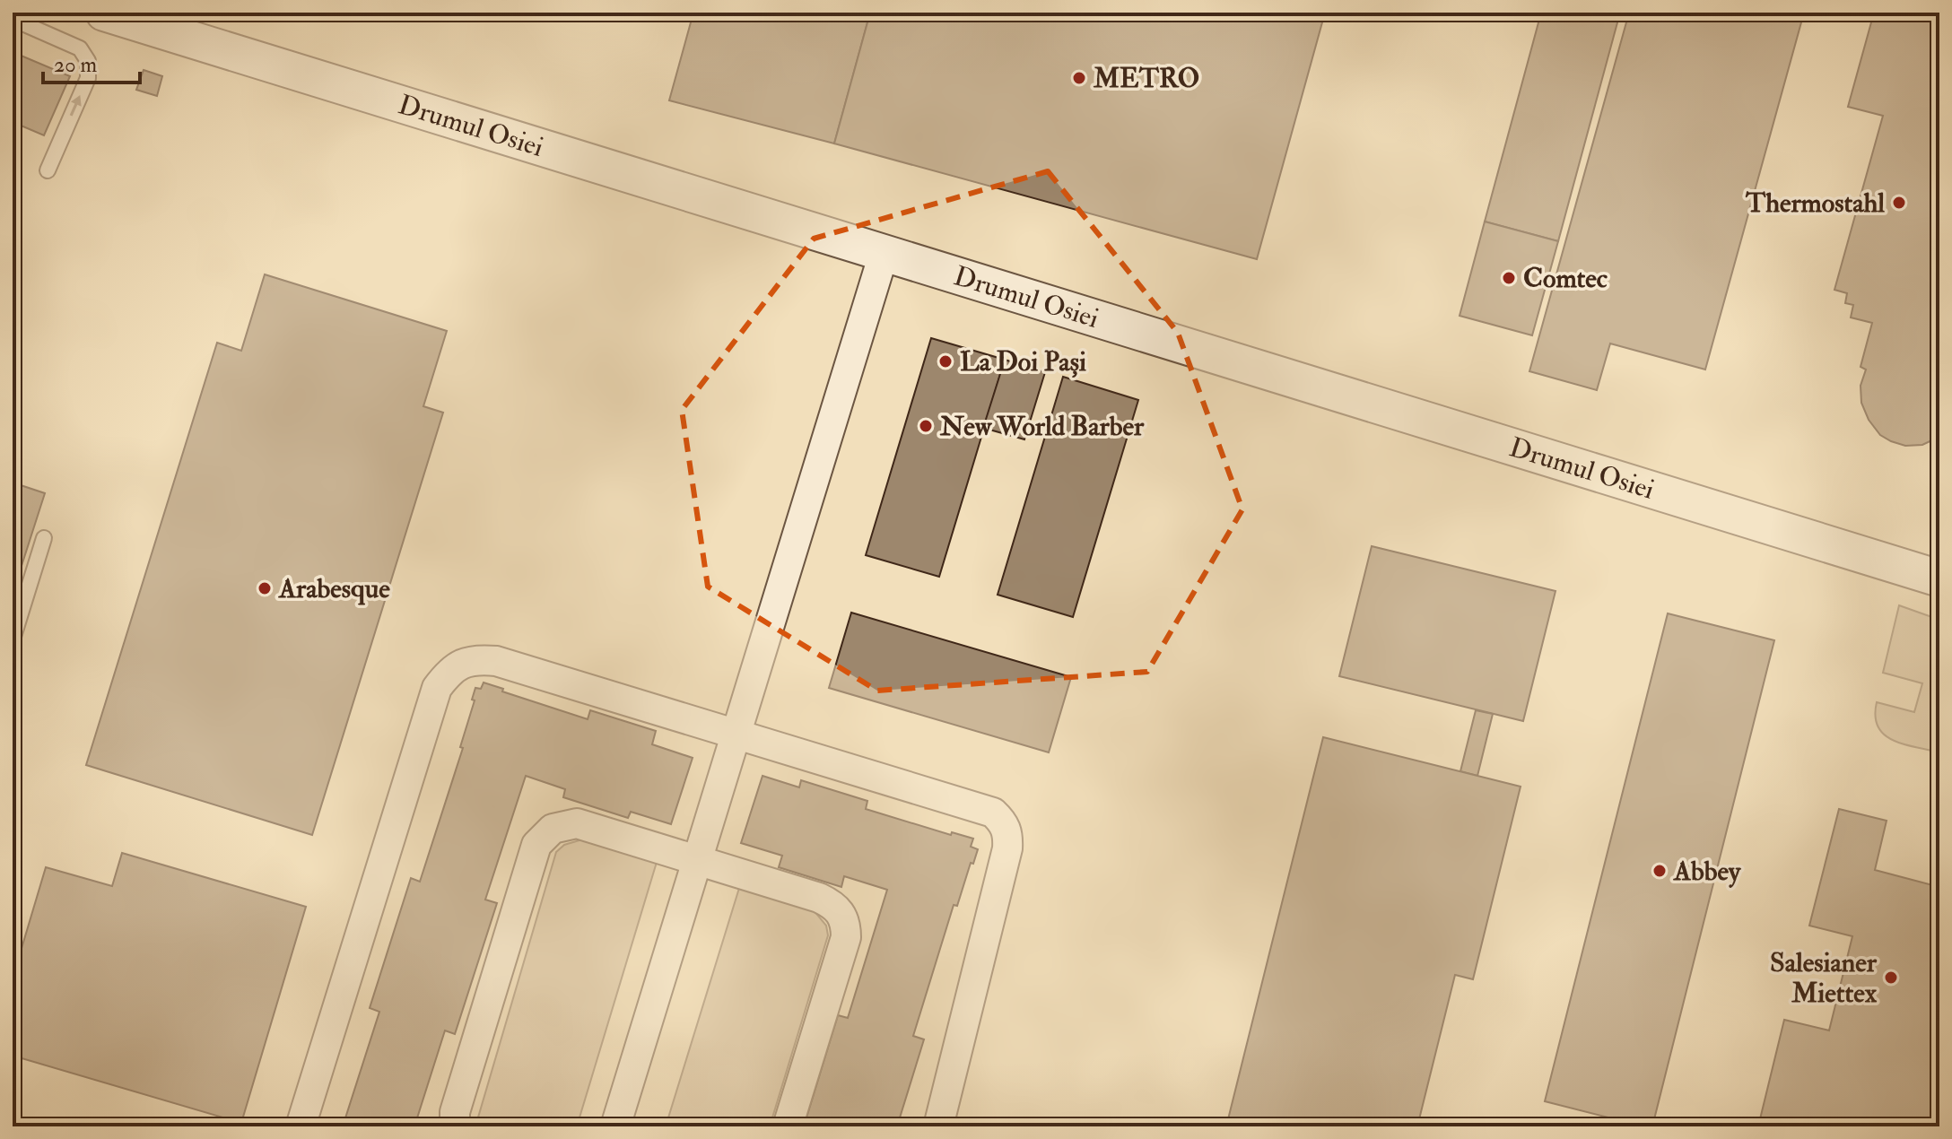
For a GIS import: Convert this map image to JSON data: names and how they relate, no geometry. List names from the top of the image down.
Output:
{
  "streets": {
    "street": ["Drumul Osiei"]
  },
  "places": [
    "METRO",
    "Thermostahl",
    "Comtec",
    "La Doi Pași",
    "New World Barber",
    "Arabesque",
    "Abbey",
    "Salesianer Miettex"
  ],
  "scale_bar": "20 m"
}
